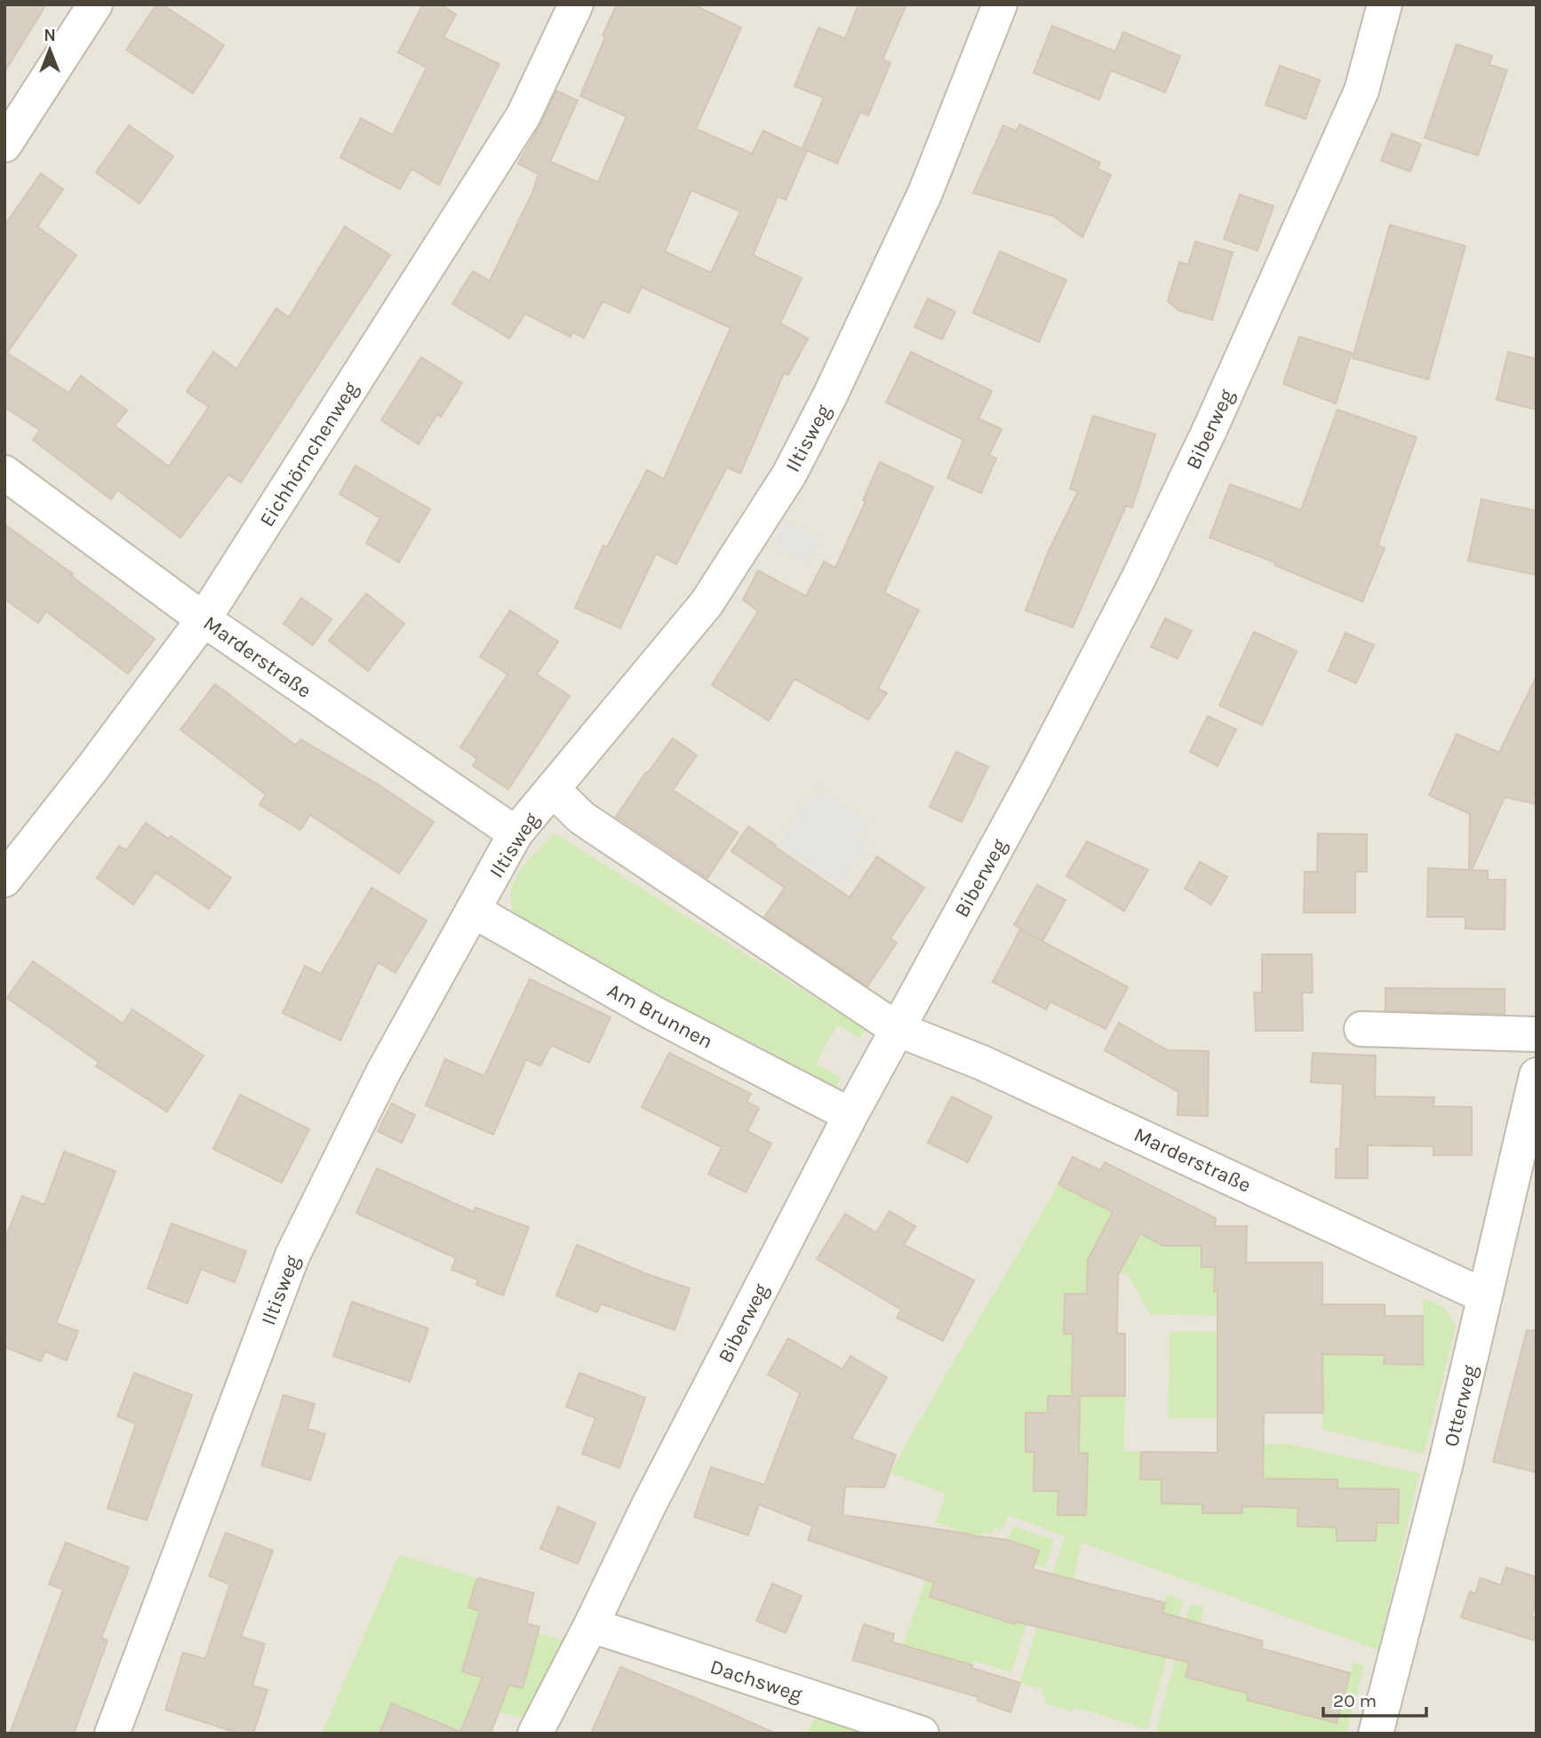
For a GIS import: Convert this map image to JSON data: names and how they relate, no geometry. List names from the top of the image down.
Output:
{
  "streets": {
    "street": [
      "Biberweg",
      "Iltisweg",
      "Eichhörnchenweg",
      "Marderstraße",
      "Am Brunnen",
      "Otterweg",
      "Dachsweg"
    ]
  },
  "crossings": [
    ["Biberweg", "Marderstraße"],
    ["Biberweg", "Am Brunnen"],
    ["Biberweg", "Dachsweg"],
    ["Iltisweg", "Marderstraße"],
    ["Iltisweg", "Am Brunnen"],
    ["Eichhörnchenweg", "Marderstraße"],
    ["Marderstraße", "Otterweg"]
  ],
  "scale_bar": "20 m",
  "north": "top"
}
